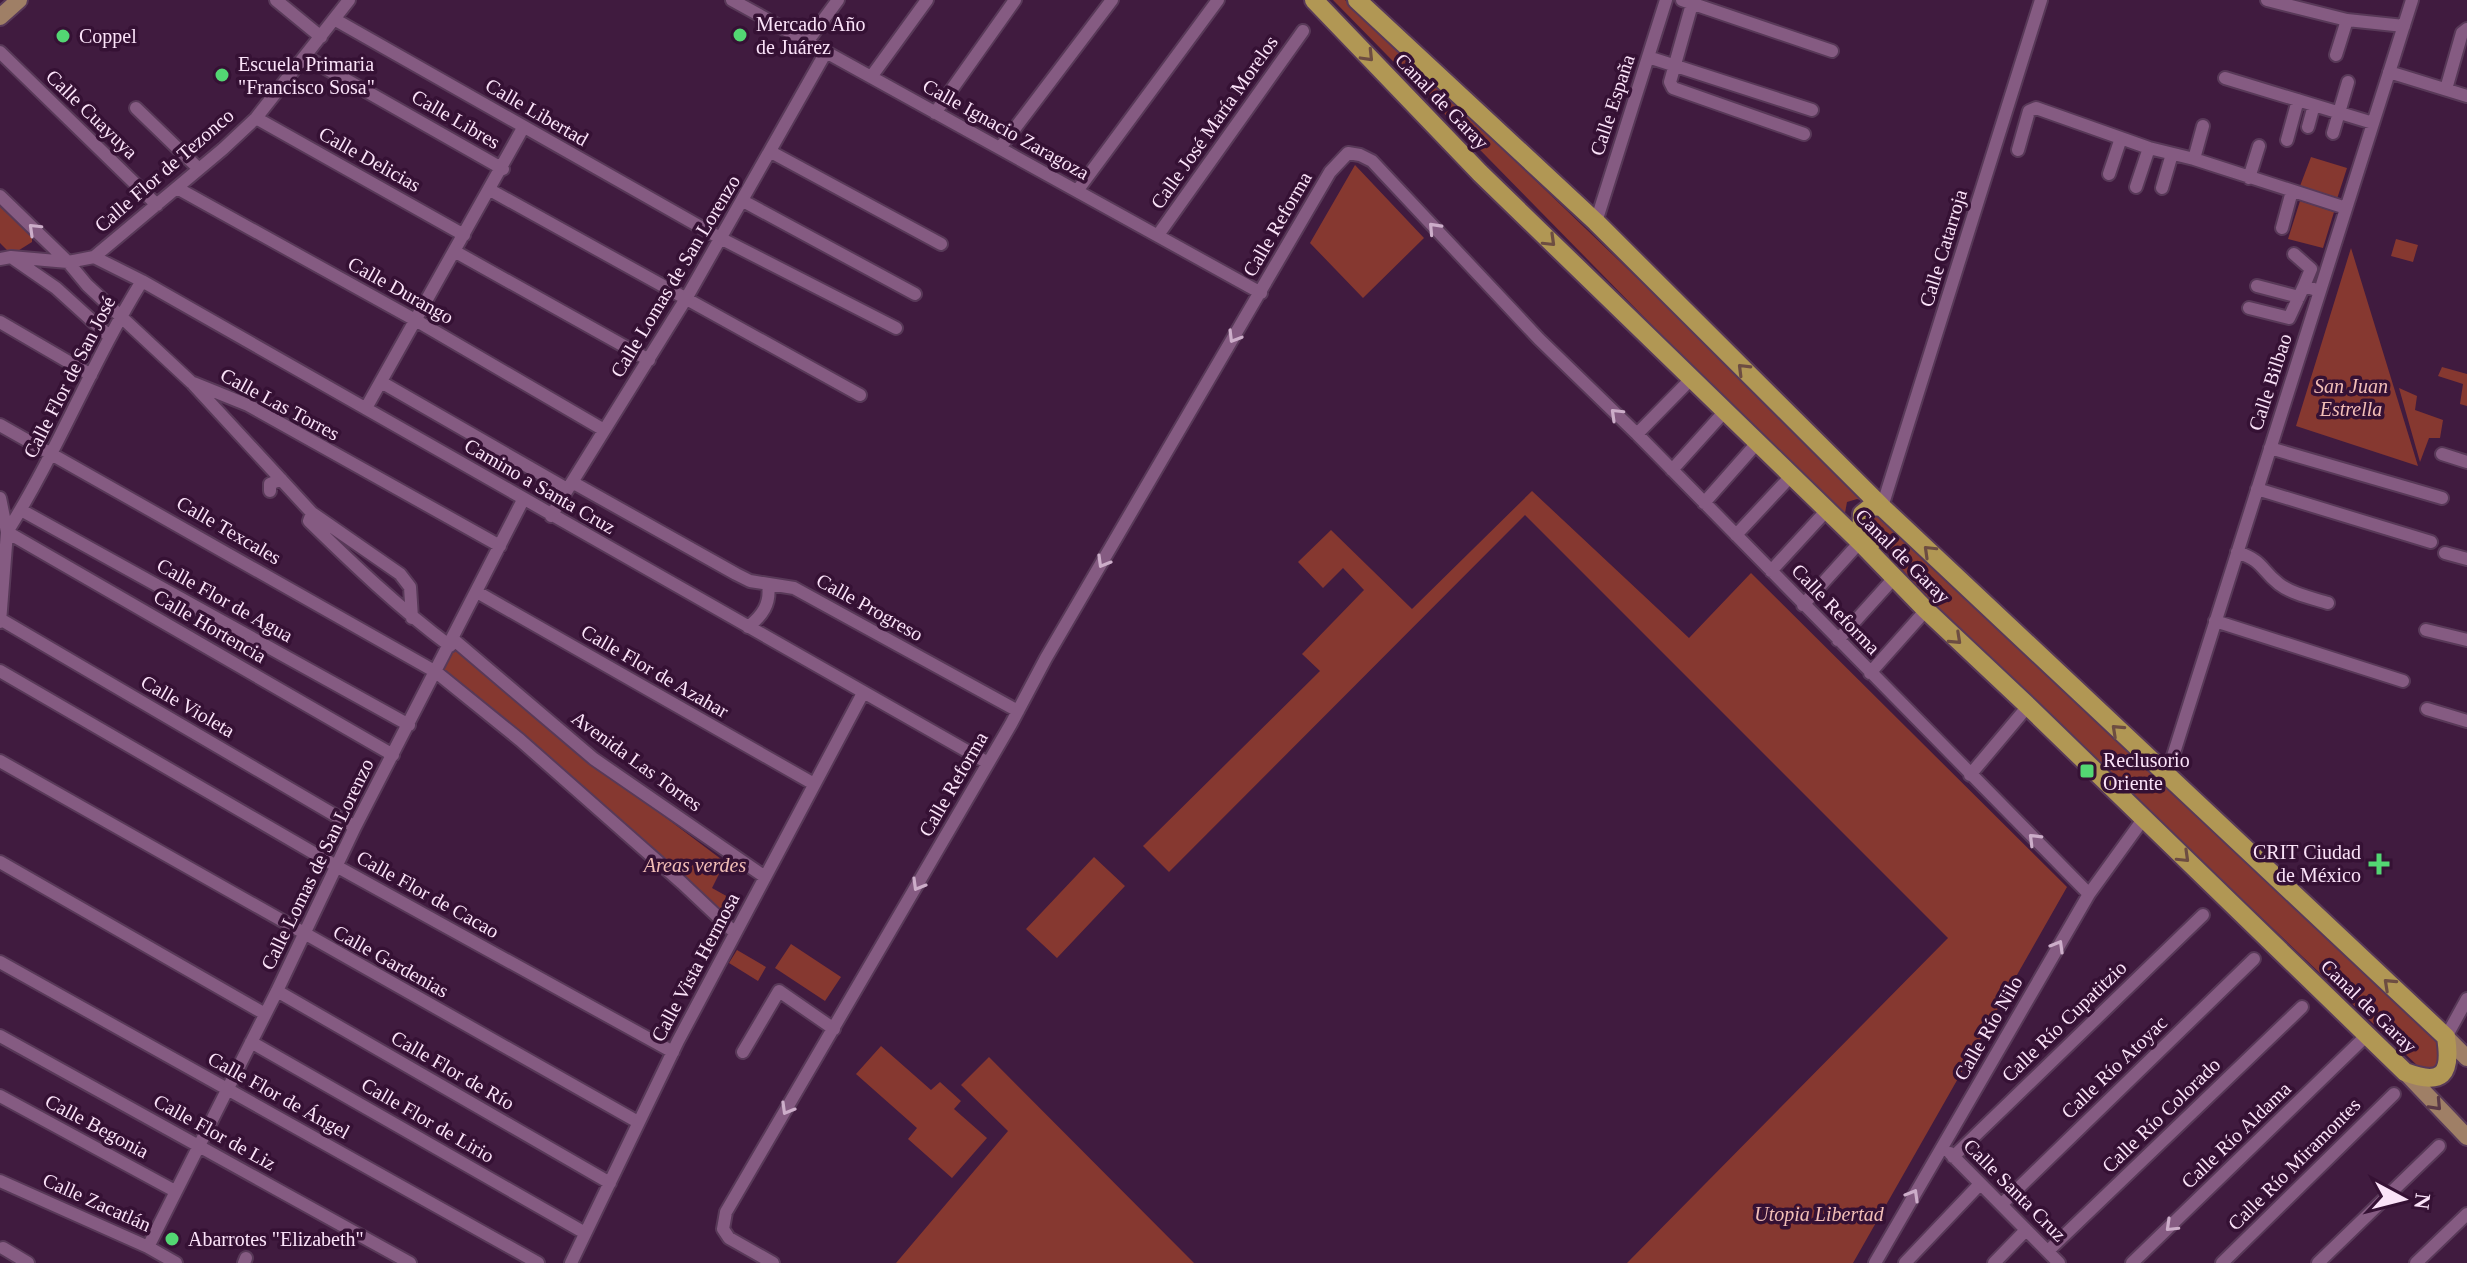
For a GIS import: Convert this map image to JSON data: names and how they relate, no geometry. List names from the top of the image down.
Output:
{
  "streets": {
    "highway": ["Canal de Garay"],
    "street": [
      "Calle España",
      "Calle Libertad",
      "Calle Cuayuya",
      "Calle Libres",
      "Calle José María Morelos",
      "Calle Ignacio Zaragoza",
      "Calle Delicias",
      "Calle Flor de Tezonco",
      "Calle Reforma",
      "Calle Catarroja",
      "Calle Lomas de San Lorenzo",
      "Calle Durango",
      "Calle Flor de San José",
      "Calle Bilbao",
      "Calle Las Torres",
      "Camino a Santa Cruz",
      "Calle Texcales",
      "Calle Flor de Agua",
      "Calle Progreso",
      "Calle Hortencia",
      "Calle Flor de Azahar",
      "Calle Violeta",
      "Avenida Las Torres",
      "Calle Flor de Cacao",
      "Calle Gardenias",
      "Calle Vista Hermosa",
      "Calle Río Cupatitzio",
      "Calle Río Nilo",
      "Calle Río Atoyac",
      "Calle Flor de Río",
      "Calle Flor de Ángel",
      "Calle Río Colorado",
      "Calle Flor de Lirio",
      "Calle Begonia",
      "Calle Flor de Liz",
      "Calle Río Aldama",
      "Calle Río Miramontes",
      "Calle Santa Cruz",
      "Calle Zacatlán"
    ]
  },
  "crossings": [
    ["Canal de Garay", "Calle España"],
    ["Canal de Garay", "Calle Catarroja"],
    ["Canal de Garay", "Calle Bilbao"],
    ["Canal de Garay", "Calle Río Nilo"],
    ["Canal de Garay", "Calle Río Aldama"],
    ["Calle Libertad", "Calle Flor de Tezonco"],
    ["Calle Libertad", "Calle Lomas de San Lorenzo"],
    ["Calle Cuayuya", "Calle Flor de Tezonco"],
    ["Calle Libres", "Calle Flor de Tezonco"],
    ["Calle José María Morelos", "Calle Ignacio Zaragoza"],
    ["Calle Ignacio Zaragoza", "Calle Reforma"],
    ["Calle Ignacio Zaragoza", "Calle Lomas de San Lorenzo"],
    ["Calle Delicias", "Calle Flor de Tezonco"],
    ["Calle Flor de Tezonco", "Calle Durango"],
    ["Calle Flor de Tezonco", "Camino a Santa Cruz"],
    ["Calle Reforma", "Camino a Santa Cruz"],
    ["Calle Reforma", "Calle Progreso"],
    ["Calle Reforma", "Calle Río Nilo"],
    ["Calle Lomas de San Lorenzo", "Calle Durango"],
    ["Calle Lomas de San Lorenzo", "Calle Las Torres"],
    ["Calle Lomas de San Lorenzo", "Camino a Santa Cruz"],
    ["Calle Lomas de San Lorenzo", "Calle Texcales"],
    ["Calle Lomas de San Lorenzo", "Calle Flor de Agua"],
    ["Calle Lomas de San Lorenzo", "Calle Progreso"],
    ["Calle Lomas de San Lorenzo", "Calle Hortencia"],
    ["Calle Lomas de San Lorenzo", "Calle Flor de Azahar"],
    ["Calle Lomas de San Lorenzo", "Calle Violeta"],
    ["Calle Lomas de San Lorenzo", "Avenida Las Torres"],
    ["Calle Lomas de San Lorenzo", "Calle Flor de Cacao"],
    ["Calle Lomas de San Lorenzo", "Calle Gardenias"],
    ["Calle Lomas de San Lorenzo", "Calle Flor de Río"],
    ["Calle Lomas de San Lorenzo", "Calle Flor de Ángel"],
    ["Calle Lomas de San Lorenzo", "Calle Flor de Lirio"],
    ["Calle Lomas de San Lorenzo", "Calle Begonia"],
    ["Calle Lomas de San Lorenzo", "Calle Flor de Liz"],
    ["Calle Lomas de San Lorenzo", "Calle Zacatlán"],
    ["Calle Flor de San José", "Calle Las Torres"],
    ["Calle Flor de San José", "Camino a Santa Cruz"],
    ["Calle Flor de San José", "Calle Texcales"],
    ["Calle Flor de San José", "Calle Flor de Agua"],
    ["Calle Flor de San José", "Calle Hortencia"],
    ["Calle Las Torres", "Avenida Las Torres"],
    ["Camino a Santa Cruz", "Calle Vista Hermosa"],
    ["Calle Texcales", "Calle Vista Hermosa"],
    ["Calle Flor de Azahar", "Calle Vista Hermosa"],
    ["Avenida Las Torres", "Calle Vista Hermosa"],
    ["Calle Flor de Cacao", "Calle Vista Hermosa"],
    ["Calle Gardenias", "Calle Vista Hermosa"],
    ["Calle Vista Hermosa", "Calle Flor de Río"],
    ["Calle Vista Hermosa", "Calle Flor de Lirio"],
    ["Calle Río Cupatitzio", "Calle Santa Cruz"],
    ["Calle Río Nilo", "Calle Santa Cruz"],
    ["Calle Río Atoyac", "Calle Santa Cruz"],
    ["Calle Río Colorado", "Calle Santa Cruz"]
  ],
  "one_way": ["Calle Río Nilo", "Calle Río Aldama"],
  "parks": ["San Juan Estrella", "Areas verdes", "Utopia Libertad"],
  "places": {
    "other": [
      "Mercado Año de Juárez",
      "Coppel",
      "Escuela Primaria \"Francisco Sosa\"",
      "Abarrotes \"Elizabeth\""
    ],
    "transit": ["Reclusorio Oriente"],
    "health": ["CRIT Ciudad de México"]
  },
  "north": "right"
}
